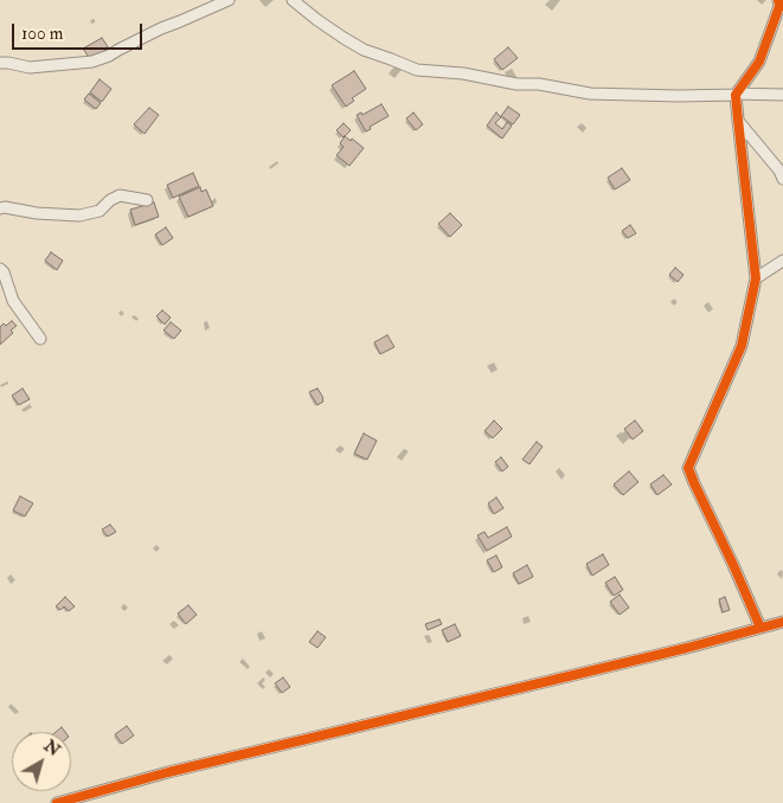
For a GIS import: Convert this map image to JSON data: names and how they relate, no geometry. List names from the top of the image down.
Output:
{
  "scale_bar": "100 m",
  "north": "top right"
}
